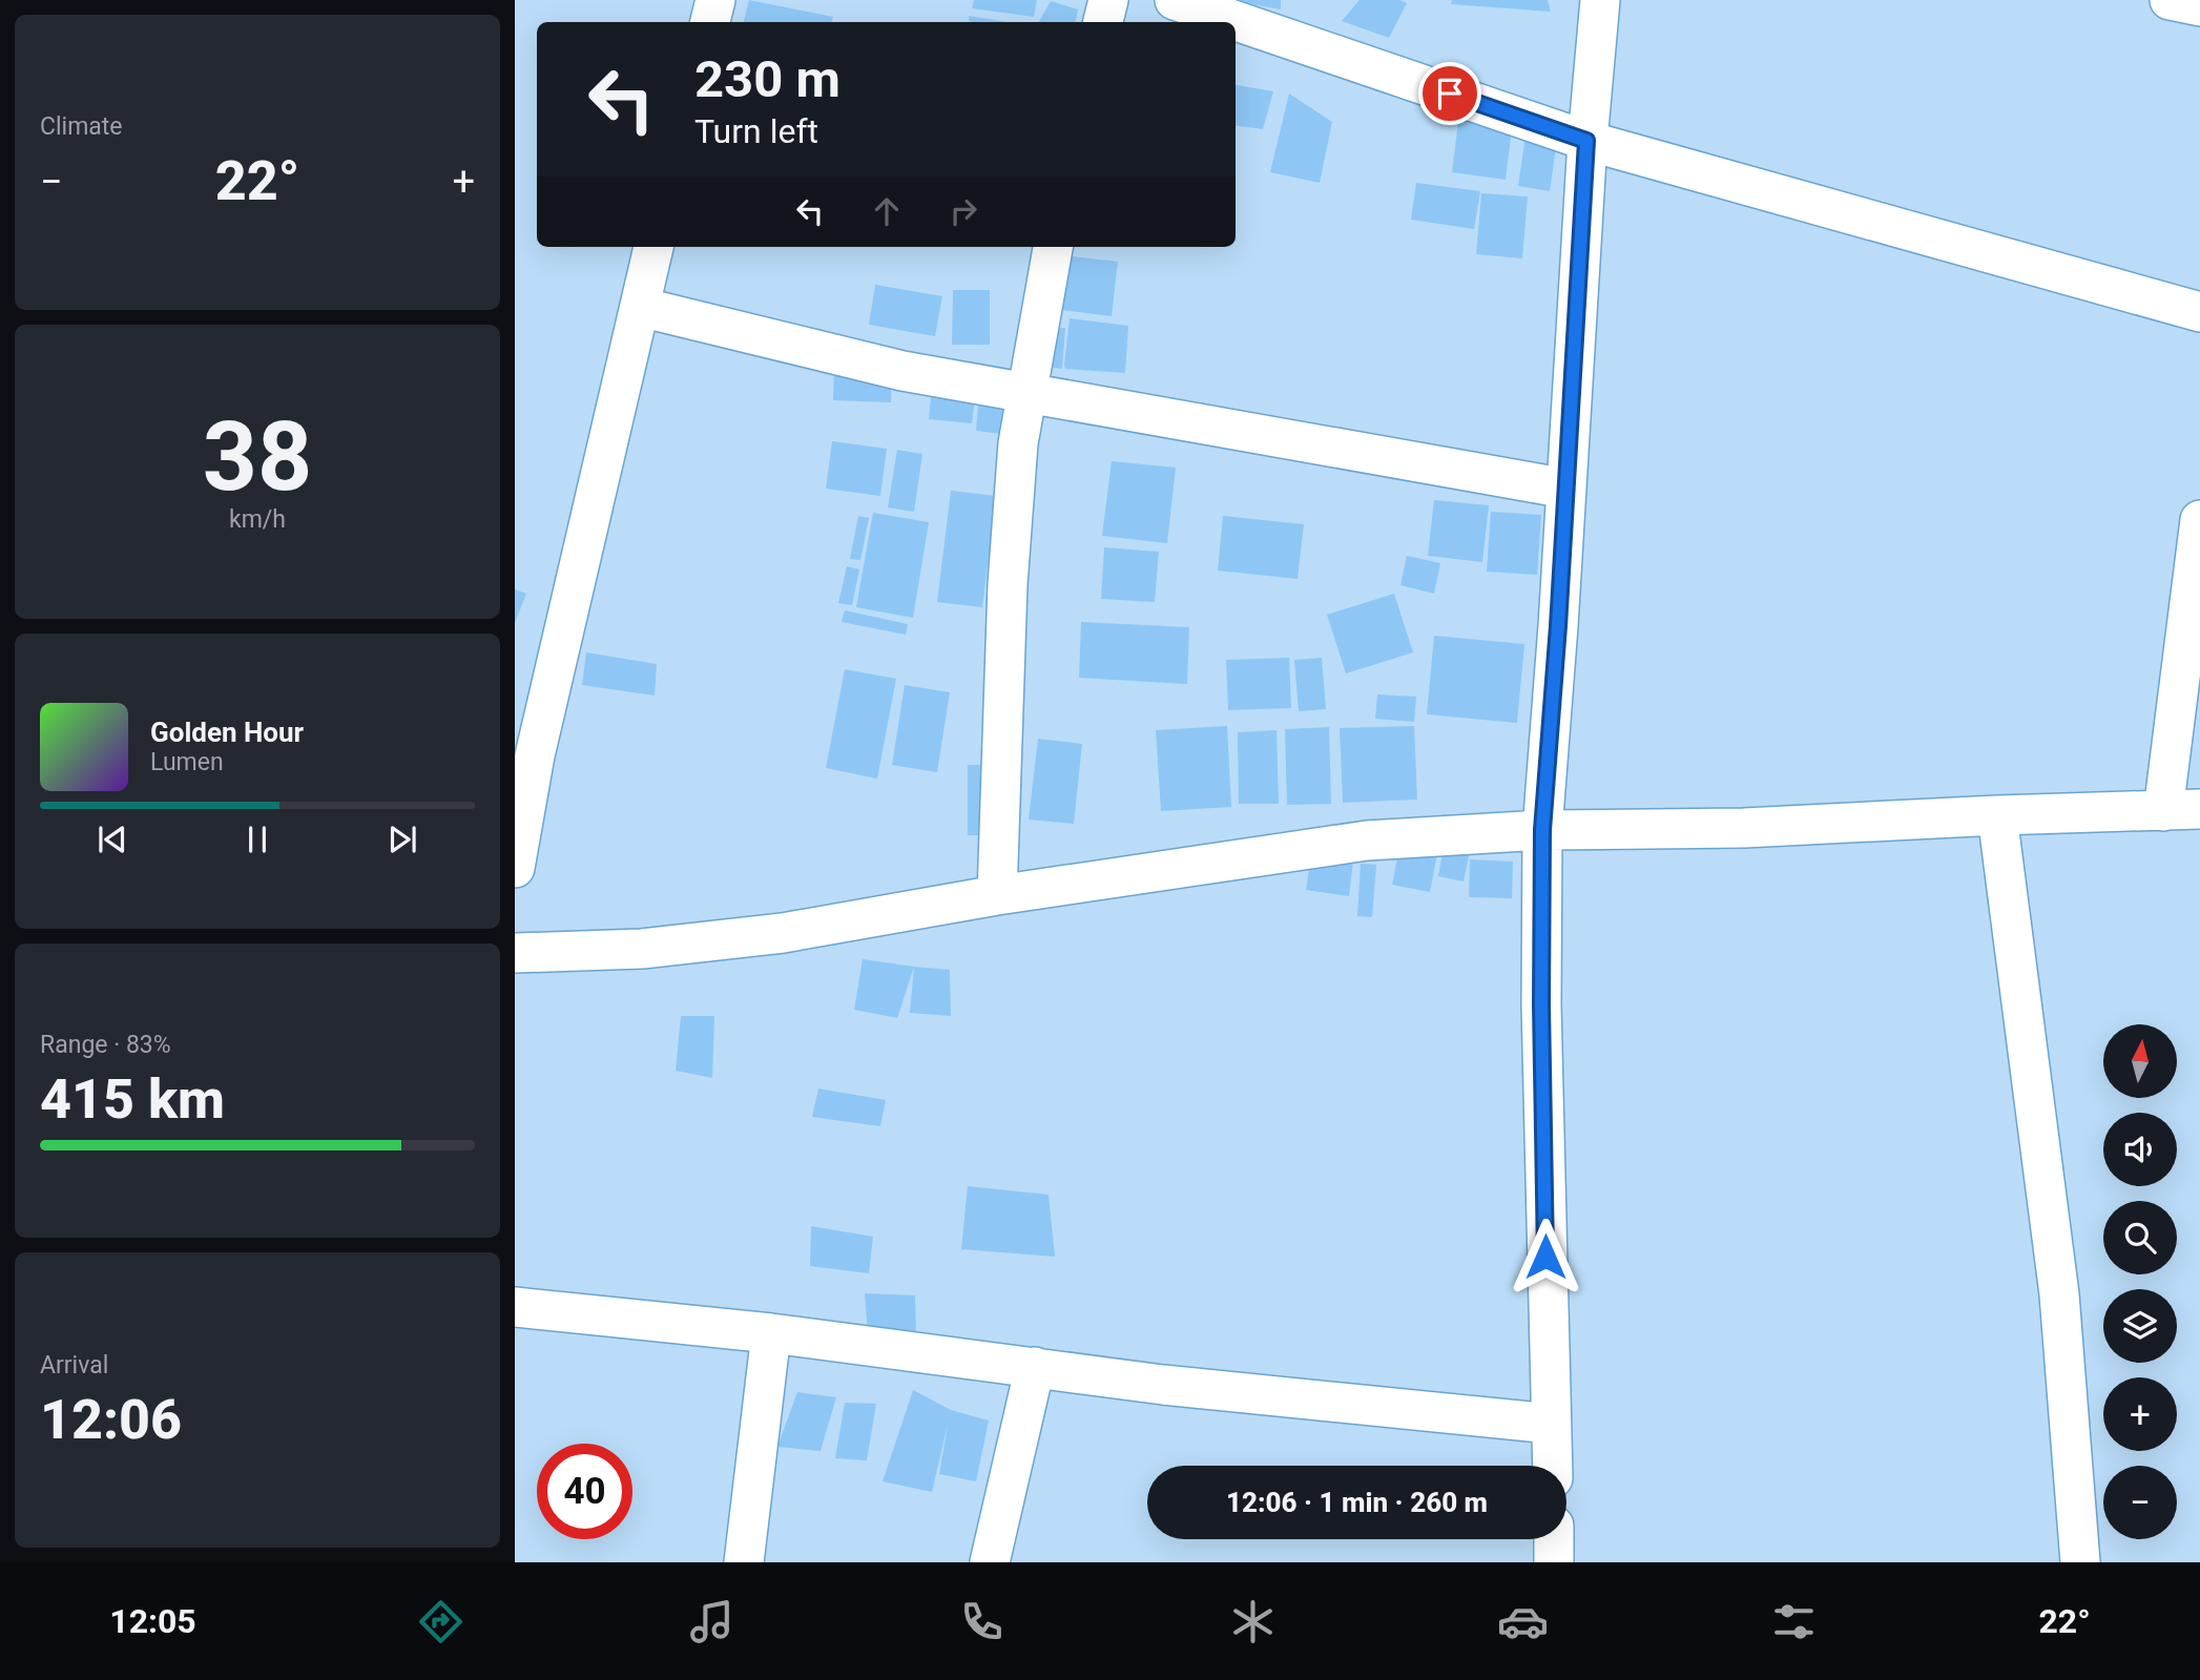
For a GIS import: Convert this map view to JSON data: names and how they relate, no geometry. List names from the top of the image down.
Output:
{
  "north": "top",
  "page": {
    "tile": [
      "Climate",
      ["38", "km/h"],
      ["Range · 83%", "415 km"],
      ["Arrival", "12:06"]
    ],
    "turn": ["230 m", "Turn left"],
    "heat": ["−", "22°", "+"],
    "song": ["Golden Hour", "Lumen"],
    "map_buttons": ["+", "−"],
    "limit": "40",
    "trip": "12:06 · 1 min · 260 m",
    "tabs": ["12:05", "22°"]
  }
}
